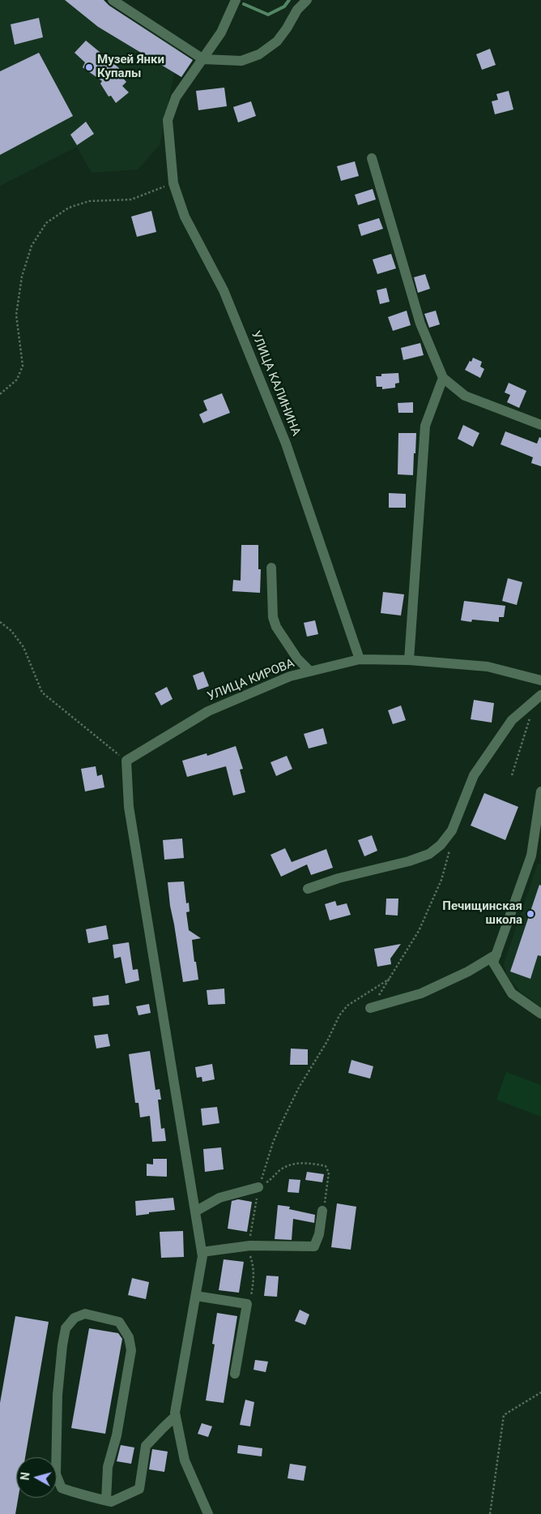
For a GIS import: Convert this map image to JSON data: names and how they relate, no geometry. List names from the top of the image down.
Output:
{
  "streets": {
    "street": ["УЛИЦА КАЛИНИНА", "УЛИЦА КИРОВА"]
  },
  "crossings": [
    ["УЛИЦА КАЛИНИНА", "УЛИЦА КИРОВА"]
  ],
  "places": ["Музей Янки Купалы", "Печищинская школа"],
  "north": "left"
}
